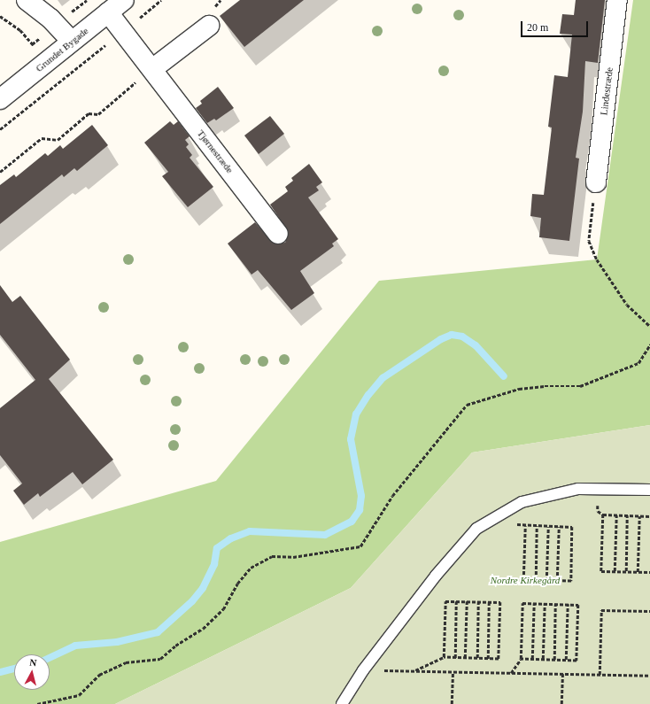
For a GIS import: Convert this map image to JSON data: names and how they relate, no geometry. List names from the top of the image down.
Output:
{
  "streets": {
    "street": ["Grundet Bygade", "Lindestræde", "Tjørnestræde"]
  },
  "crossings": [
    ["Grundet Bygade", "Tjørnestræde"]
  ],
  "parks": ["Nordre Kirkegård"],
  "scale_bar": "20 m",
  "north": "top"
}
